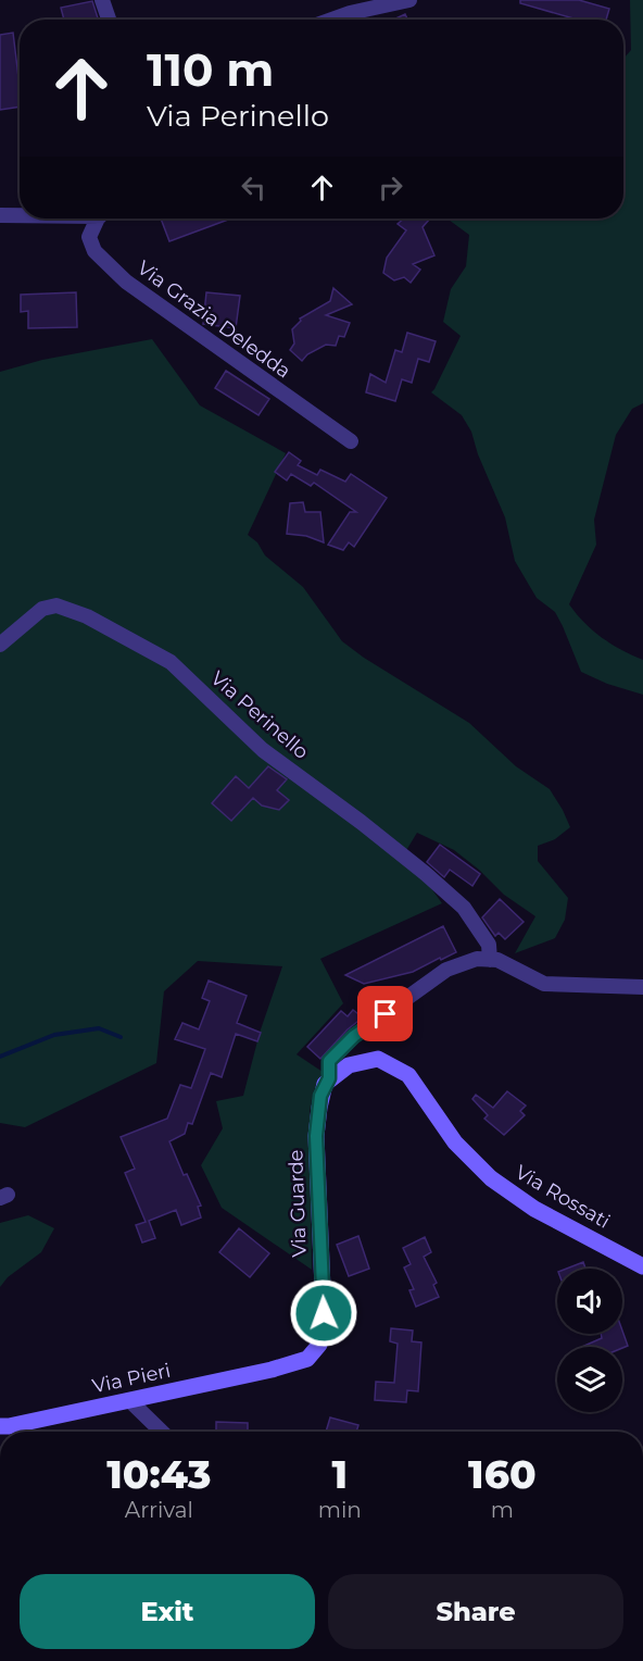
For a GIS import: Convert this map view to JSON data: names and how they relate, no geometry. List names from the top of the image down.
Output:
{
  "streets": {
    "street": [
      "Via Grazia Deledda",
      "Via Perinello",
      "Via Rossati",
      "Via Guarde",
      "Via Pieri"
    ]
  },
  "crossings": [
    ["Via Rossati", "Via Guarde"],
    ["Via Guarde", "Via Pieri"]
  ],
  "page": {
    "turn": ["110 m", "Via Perinello"],
    "eta": [
      "10:43",
      "Arrival",
      "1",
      "min",
      "160",
      "m"
    ],
    "buttons": ["Exit", "Share"]
  }
}
